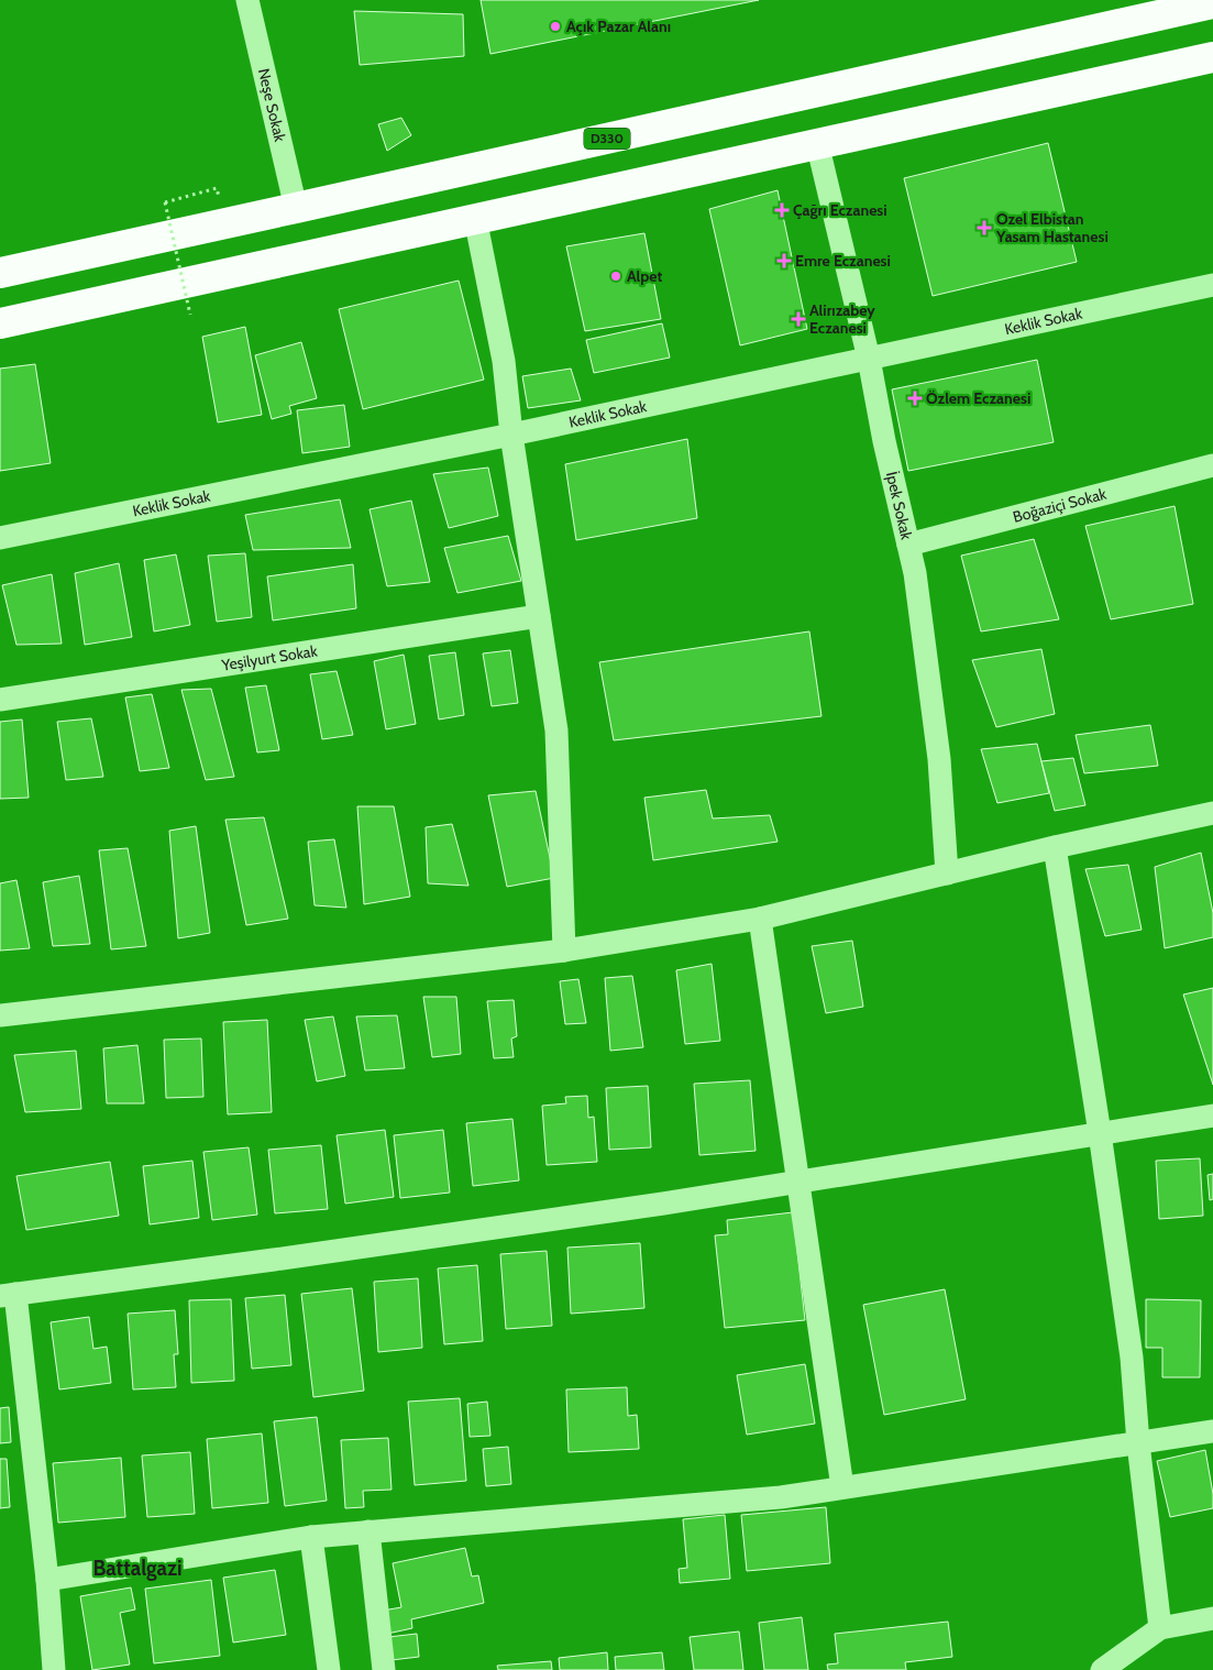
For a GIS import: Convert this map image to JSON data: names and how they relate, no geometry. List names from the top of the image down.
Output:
{
  "streets": {
    "main road": ["D330"],
    "street": [
      "Neşe Sokak",
      "Keklik Sokak",
      "Boğaziçi Sokak",
      "İpek Sokak",
      "Yeşilyurt Sokak"
    ]
  },
  "crossings": [
    ["Neşe Sokak", "D330"],
    ["Keklik Sokak", "İpek Sokak"],
    ["Boğaziçi Sokak", "İpek Sokak"]
  ],
  "districts": ["Battalgazi"],
  "places": {
    "other": ["Açık Pazar Alanı", "Alpet"],
    "health": [
      "Çağrı Eczanesi",
      "Ozel Elbistan Yasam Hastanesi",
      "Emre Eczanesi",
      "Alirızabey Eczanesi",
      "Özlem Eczanesi"
    ]
  }
}
